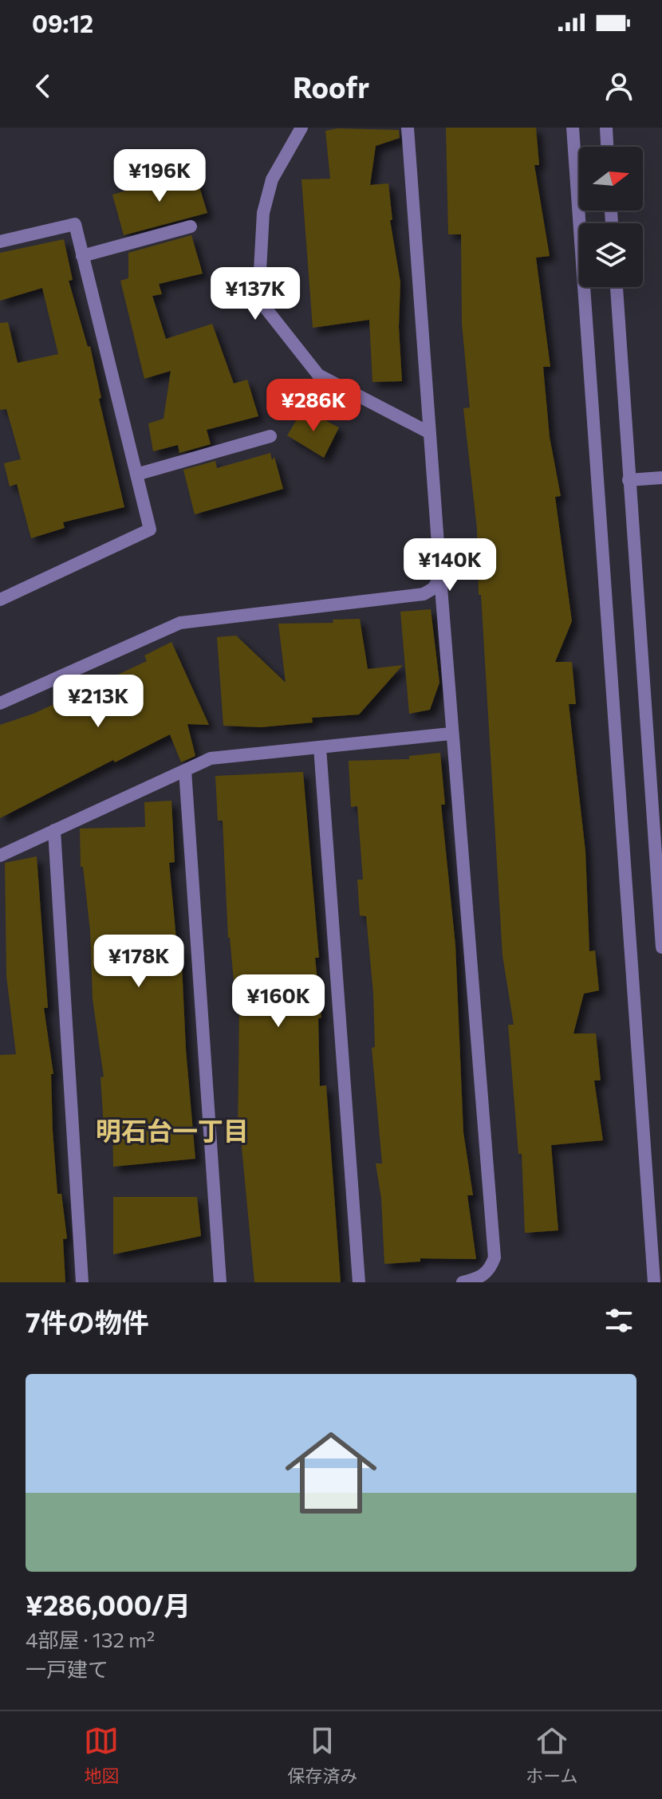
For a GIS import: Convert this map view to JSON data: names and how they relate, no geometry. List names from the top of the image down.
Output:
{
  "districts": ["明石台一丁目"],
  "north": "right",
  "page": {
    "status": "09:12",
    "header": "Roofr",
    "price": [
      "¥196K",
      "¥137K",
      "¥286K",
      "¥140K",
      "¥213K",
      "¥178K",
      "¥160K"
    ],
    "heading": "7件の物件",
    "list": [
      {
        "name": "¥286,000/月",
        "note": "4部屋 · 132 m² · 一戸建て"
      }
    ],
    "tabs": ["地図", "保存済み", "ホーム"]
  }
}
